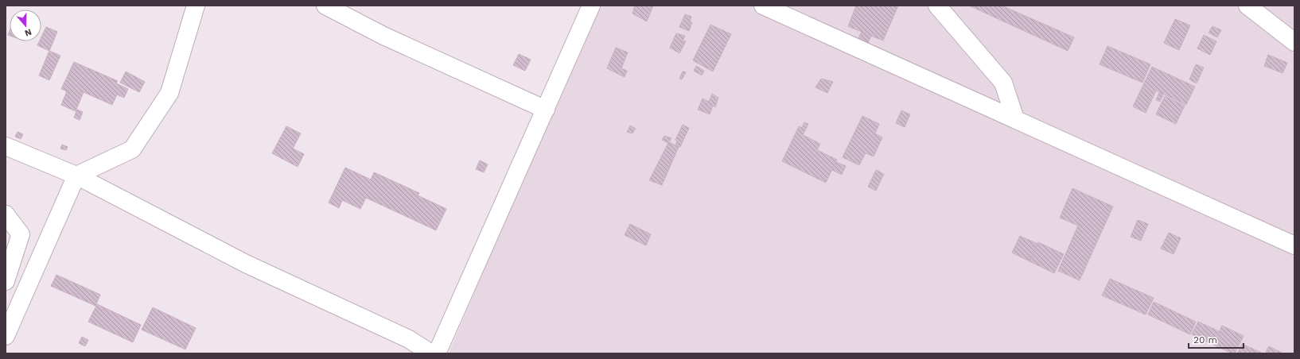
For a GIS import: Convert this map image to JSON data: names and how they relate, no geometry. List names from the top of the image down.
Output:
{
  "scale_bar": "20 m",
  "north": "bottom"
}
